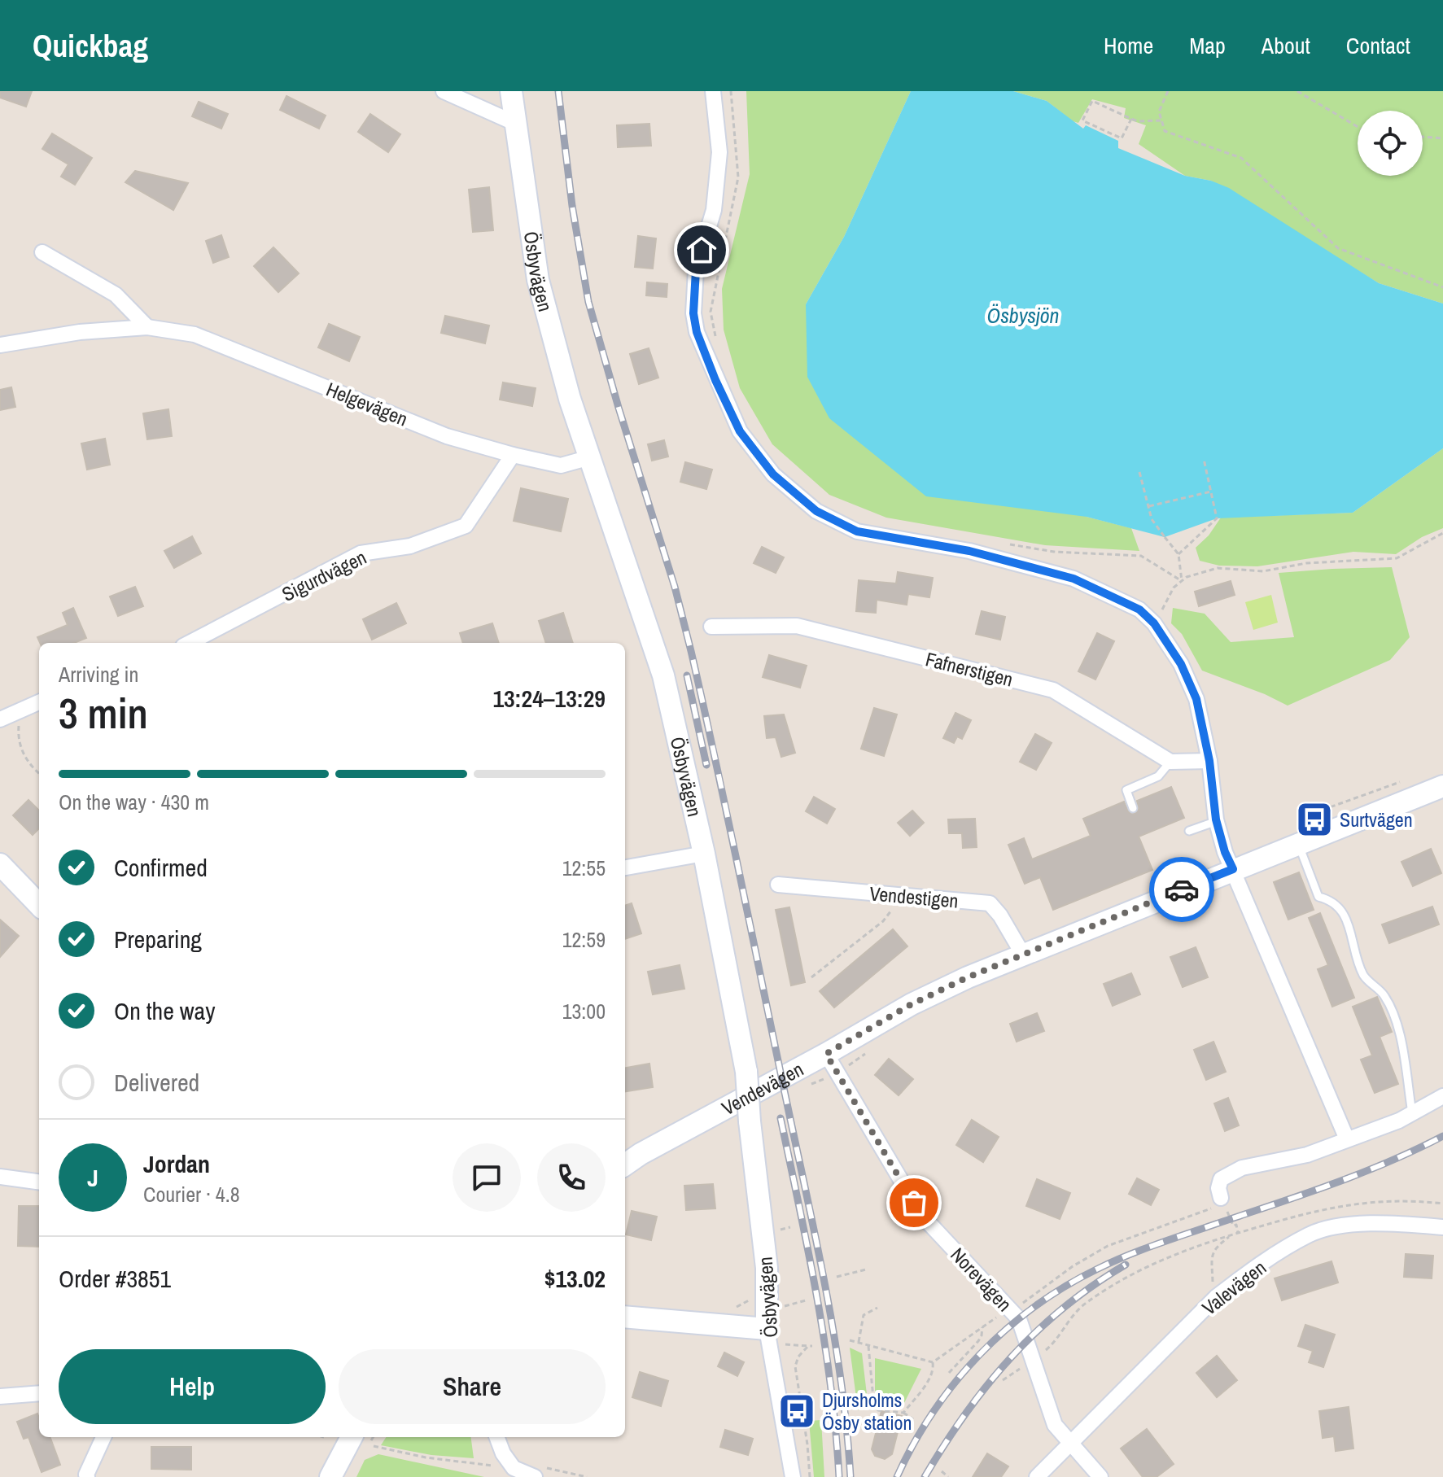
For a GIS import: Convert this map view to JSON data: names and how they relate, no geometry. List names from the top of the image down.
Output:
{
  "streets": {
    "street": [
      "Ösbyvägen",
      "Helgevägen",
      "Sigurdvägen",
      "Fafnerstigen",
      "Vendestigen",
      "Vendevägen",
      "Norevägen",
      "Valevägen"
    ]
  },
  "crossings": [
    ["Ösbyvägen", "Helgevägen"],
    ["Helgevägen", "Sigurdvägen"],
    ["Vendestigen", "Vendevägen"],
    ["Vendevägen", "Norevägen"],
    ["Norevägen", "Valevägen"]
  ],
  "water": ["Ösbysjön"],
  "places": {
    "bus stop": ["Surtvägen", "Djursholms Ösby station"]
  },
  "page": {
    "header": "Quickbag",
    "nav": [
      "Home",
      "Map",
      "About",
      "Contact"
    ],
    "heading": ["3 min", "Arriving in", "13:24–13:29"],
    "panel": [
      "Jordan",
      "Courier · 4.8",
      "Order #3851",
      "$13.02"
    ],
    "bar": "On the way · 430 m",
    "list": [
      ["Confirmed", "12:55"],
      ["Preparing", "12:59"],
      ["On the way", "13:00"],
      "Delivered"
    ],
    "round": "J",
    "buttons": ["Help", "Share"]
  }
}
